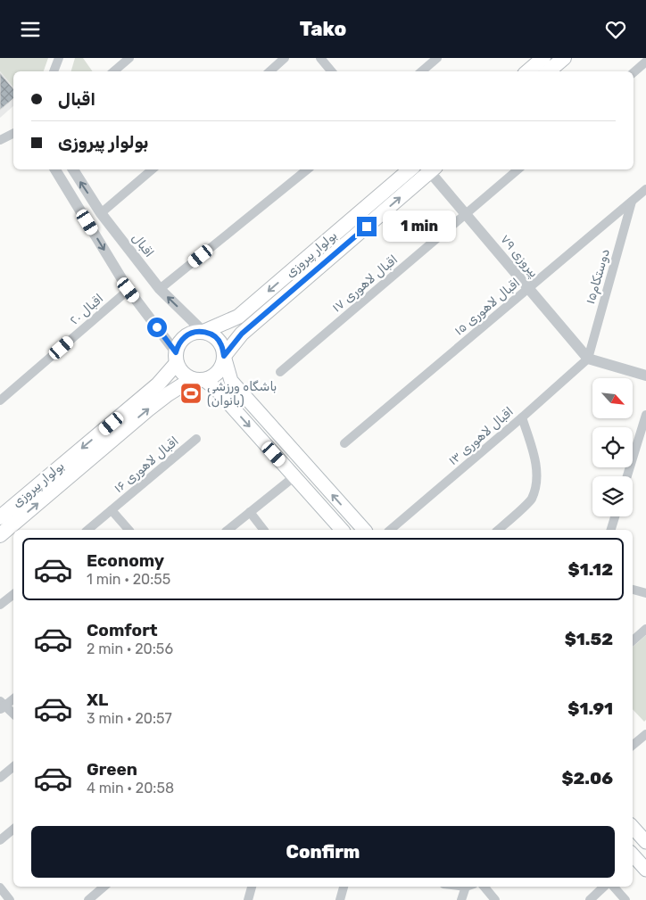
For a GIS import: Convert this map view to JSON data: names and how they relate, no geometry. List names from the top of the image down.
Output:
{
  "streets": {
    "main road": ["بولوار پیروزی"],
    "street": [
      "اقبال",
      "پیروزی ۷۹",
      "دوستکام۱۵",
      "اقبال لاهوری ۱۷",
      "اقبال لاهوری ۱۵",
      "اقبال ۲۰",
      "اقبال لاهوری ۱۳",
      "اقبال لاهوری ۱۶"
    ]
  },
  "crossings": [
    ["اقبال", "بولوار پیروزی"],
    ["بولوار پیروزی", "پیروزی ۷۹"],
    ["پیروزی ۷۹", "دوستکام۱۵"],
    ["پیروزی ۷۹", "اقبال لاهوری ۱۷"],
    ["پیروزی ۷۹", "اقبال لاهوری ۱۵"],
    ["پیروزی ۷۹", "اقبال لاهوری ۱۳"],
    ["دوستکام۱۵", "اقبال لاهوری ۱۵"],
    ["دوستکام۱۵", "اقبال لاهوری ۱۳"]
  ],
  "places": {
    "sports": ["باشگاه ورزشی (بانوان)"]
  },
  "north": "bottom right",
  "page": {
    "header": "Tako",
    "banner": ["اقبال", "بولوار پیروزی"],
    "bubble": "1 min",
    "list": [
      {
        "name": "Economy",
        "note": "1 min · 20:55",
        "value": "$1.12"
      },
      {
        "name": "Comfort",
        "note": "2 min · 20:56",
        "value": "$1.52"
      },
      {
        "name": "XL",
        "note": "3 min · 20:57",
        "value": "$1.91"
      },
      {
        "name": "Green",
        "note": "4 min · 20:58",
        "value": "$2.06"
      }
    ],
    "buttons": "Confirm"
  }
}
